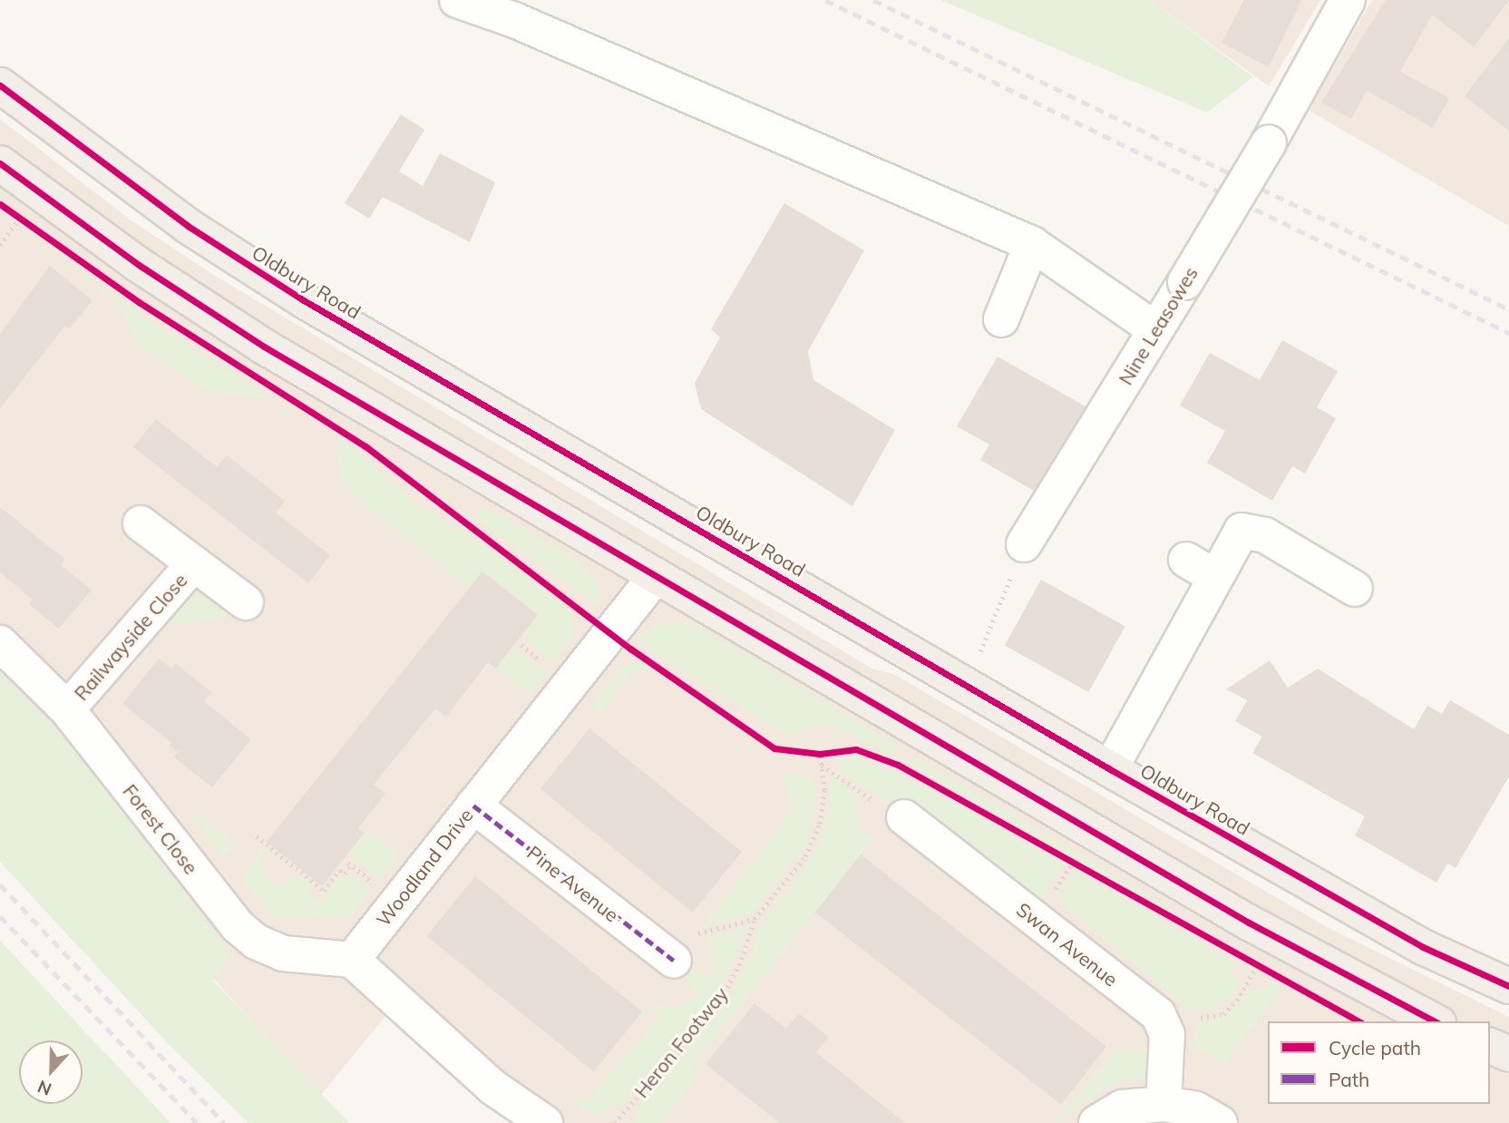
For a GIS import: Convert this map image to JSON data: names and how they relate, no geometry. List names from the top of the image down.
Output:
{
  "streets": {
    "main road": ["Oldbury Road"],
    "street": [
      "Nine Leasowes",
      "Railwayside Close",
      "Forest Close",
      "Woodland Drive",
      "Pine Avenue",
      "Swan Avenue"
    ],
    "path": ["Heron Footway"]
  },
  "crossings": [
    ["Railwayside Close", "Forest Close"],
    ["Forest Close", "Woodland Drive"],
    ["Woodland Drive", "Pine Avenue"]
  ],
  "legend": ["Cycle path", "Path"],
  "north": "bottom"
}
